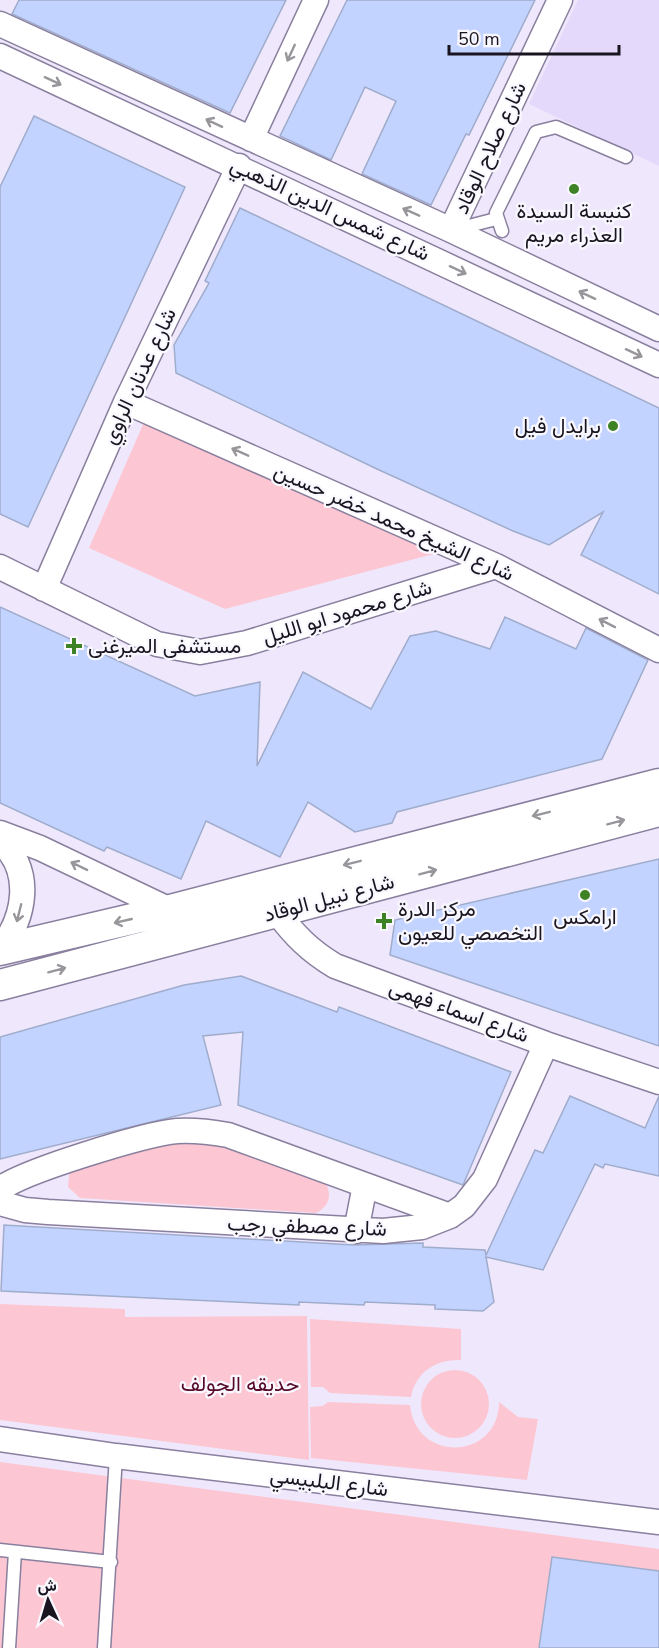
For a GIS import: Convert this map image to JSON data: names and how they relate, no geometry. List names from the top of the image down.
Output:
{
  "streets": {
    "street": [
      "شارع صلاح الوقاد",
      "شارع شمس الدين الذهبي",
      "شارع عدنان الراوي",
      "شارع الشيخ محمد خضر حسين",
      "شارع محمود ابو الليل",
      "شارع نبيل الوقاد",
      "شارع اسماء فهمى",
      "شارع مصطفي رجب",
      "شارع البلبيسي"
    ]
  },
  "crossings": [
    ["شارع صلاح الوقاد", "شارع شمس الدين الذهبي"],
    ["شارع شمس الدين الذهبي", "شارع عدنان الراوي"],
    ["شارع عدنان الراوي", "شارع الشيخ محمد خضر حسين"],
    ["شارع عدنان الراوي", "شارع محمود ابو الليل"],
    ["شارع الشيخ محمد خضر حسين", "شارع محمود ابو الليل"],
    ["شارع نبيل الوقاد", "شارع اسماء فهمى"],
    ["شارع اسماء فهمى", "شارع مصطفي رجب"]
  ],
  "one_way": ["شارع الشيخ محمد خضر حسين"],
  "parks": ["حديقه الجولف"],
  "places": {
    "other": ["كنيسة السيدة العذراء مريم", "برايدل فيل", "ارامكس"],
    "health": ["مستشفى الميرغنى", "مركز الدرة التخصصي للعيون"]
  },
  "scale_bar": "50 m",
  "north": "top"
}
